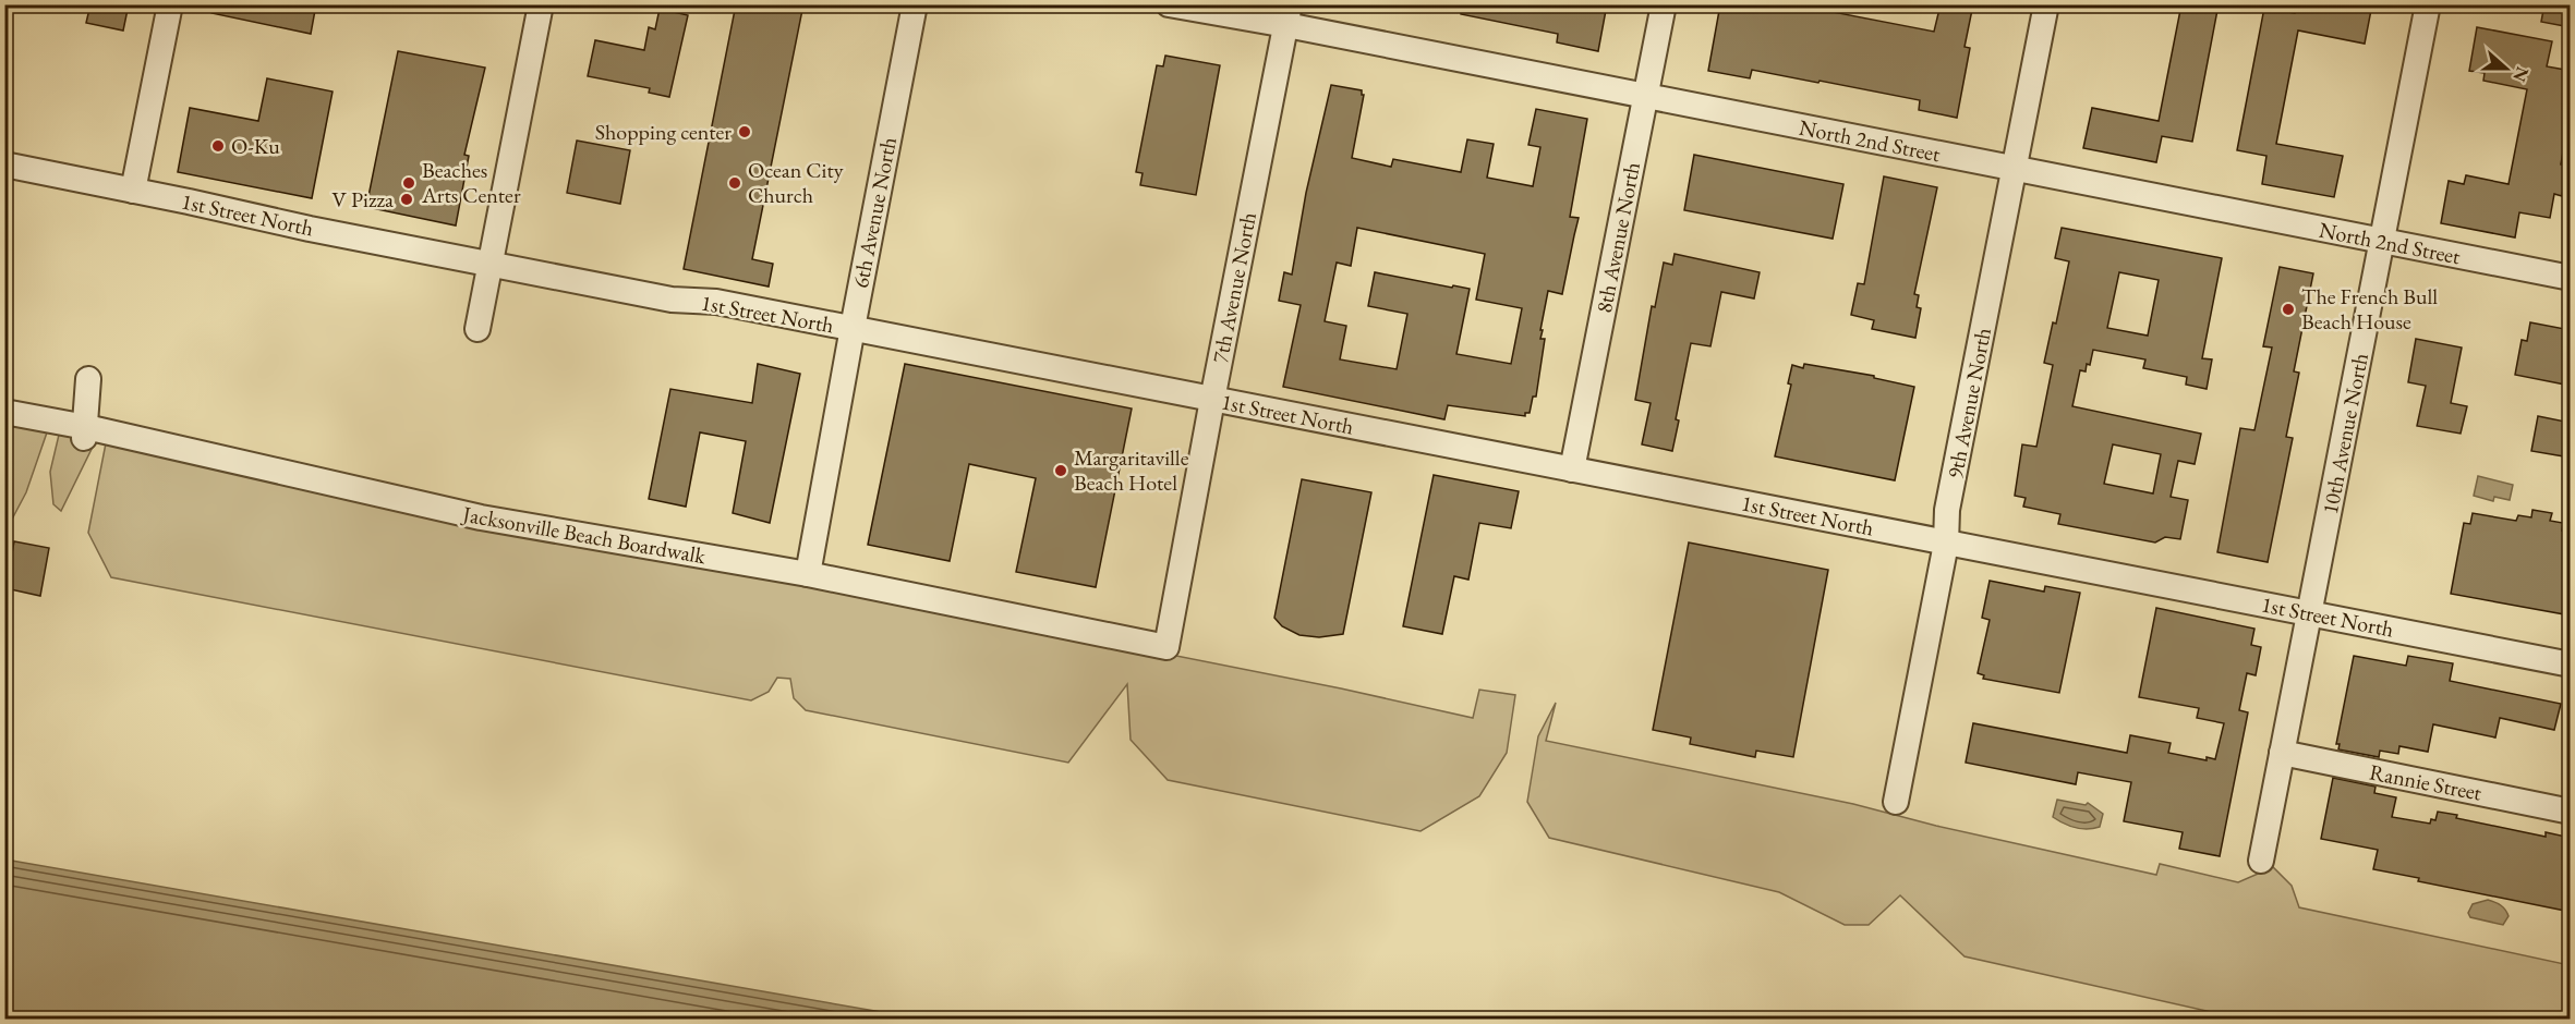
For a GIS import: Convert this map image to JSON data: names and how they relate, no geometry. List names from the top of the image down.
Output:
{
  "streets": {
    "street": [
      "North 2nd Street",
      "6th Avenue North",
      "1st Street North",
      "8th Avenue North",
      "7th Avenue North",
      "9th Avenue North",
      "10th Avenue North",
      "Jacksonville Beach Boardwalk",
      "Rannie Street"
    ]
  },
  "crossings": [
    ["North 2nd Street", "8th Avenue North"],
    ["North 2nd Street", "7th Avenue North"],
    ["North 2nd Street", "9th Avenue North"],
    ["North 2nd Street", "10th Avenue North"],
    ["6th Avenue North", "1st Street North"],
    ["6th Avenue North", "Jacksonville Beach Boardwalk"],
    ["1st Street North", "8th Avenue North"],
    ["1st Street North", "7th Avenue North"],
    ["1st Street North", "9th Avenue North"],
    ["1st Street North", "10th Avenue North"],
    ["7th Avenue North", "Jacksonville Beach Boardwalk"],
    ["10th Avenue North", "Rannie Street"]
  ],
  "places": [
    "Shopping center",
    "O-Ku",
    "Beaches Arts Center",
    "Ocean City Church",
    "V Pizza",
    "The French Bull Beach House",
    "Margaritaville Beach Hotel"
  ],
  "north": "right"
}
